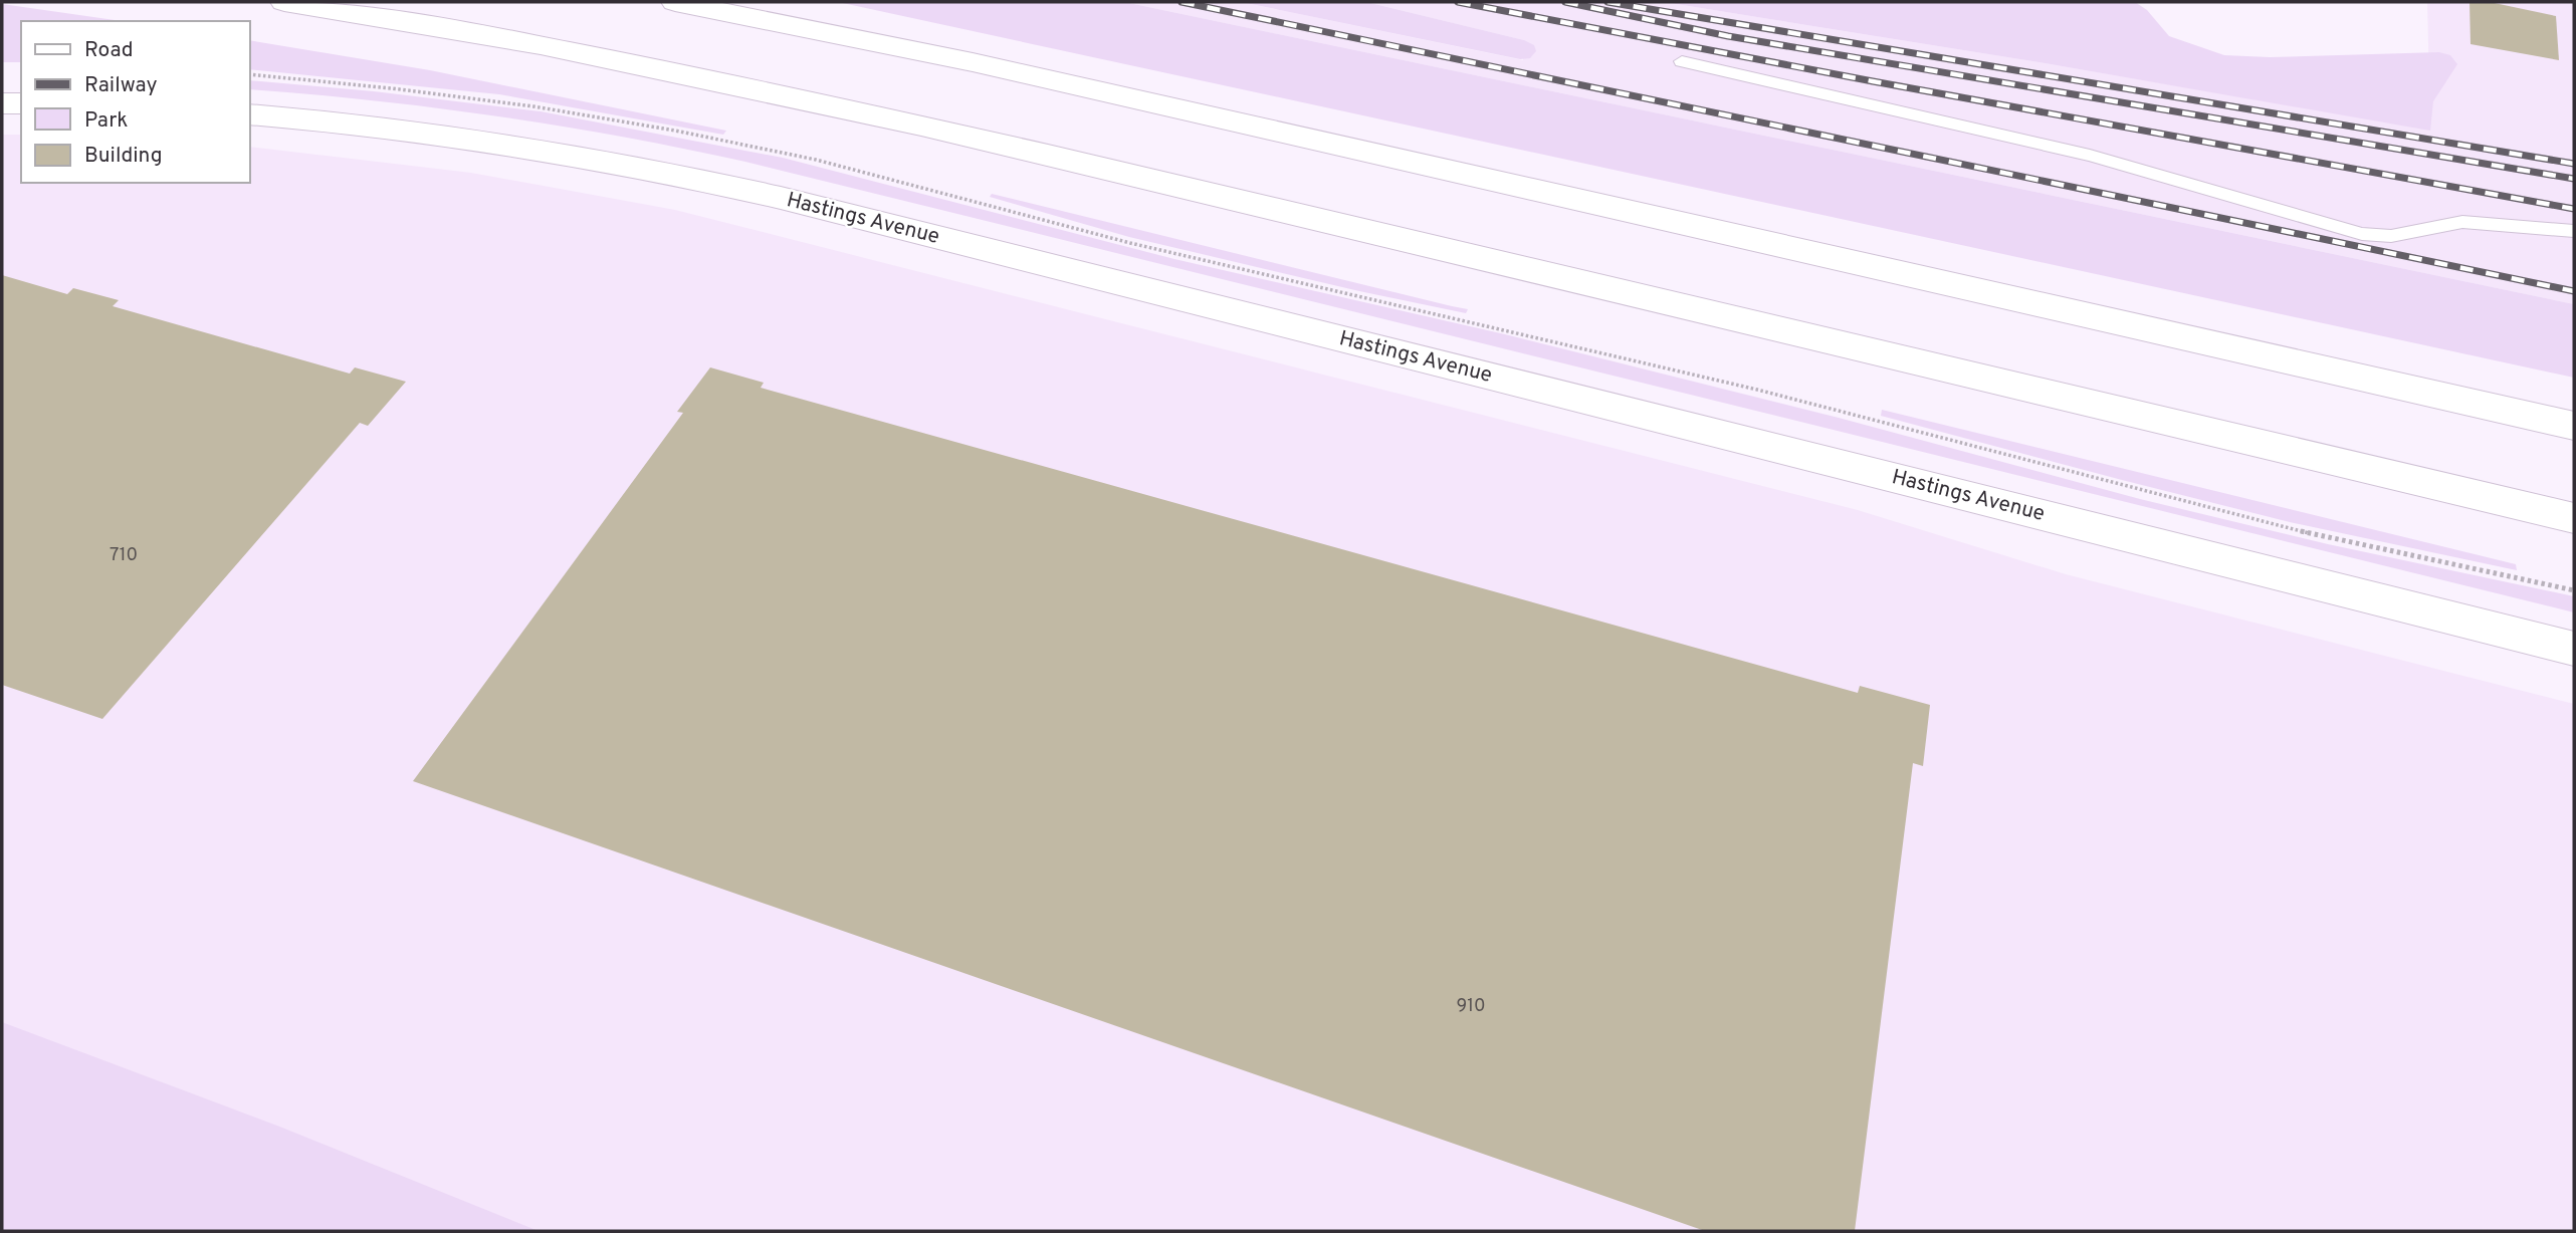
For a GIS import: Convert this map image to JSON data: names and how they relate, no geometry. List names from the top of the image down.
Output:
{
  "streets": {
    "main road": ["Hastings Avenue"]
  },
  "house_numbers": ["710", "910"],
  "legend": [
    "Road",
    "Railway",
    "Park",
    "Building"
  ]
}
